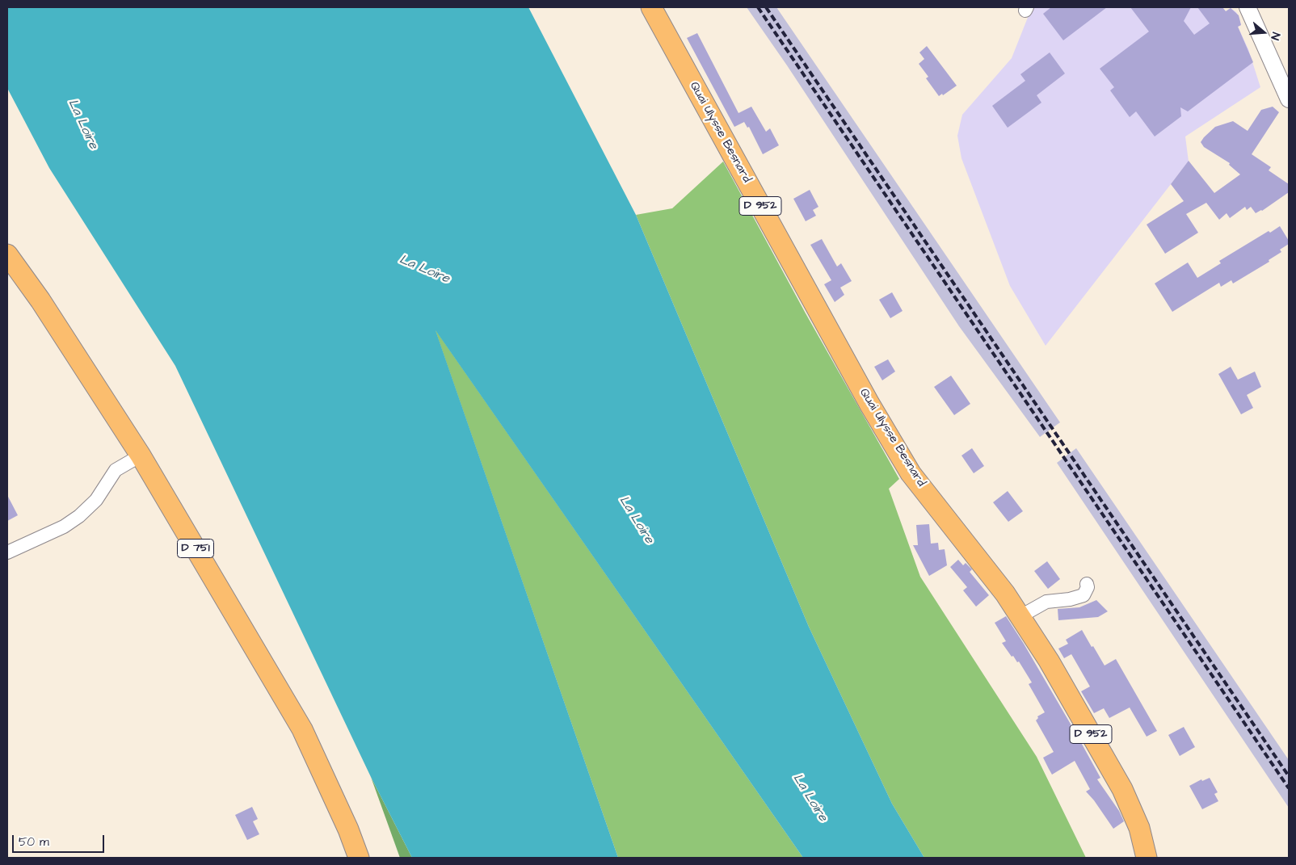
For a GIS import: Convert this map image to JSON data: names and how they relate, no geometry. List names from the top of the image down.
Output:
{
  "streets": {
    "main road": ["Quai Ulysse Besnard", "D 952", "D 751"]
  },
  "water": ["La Loire"],
  "scale_bar": "50 m",
  "north": "right"
}
